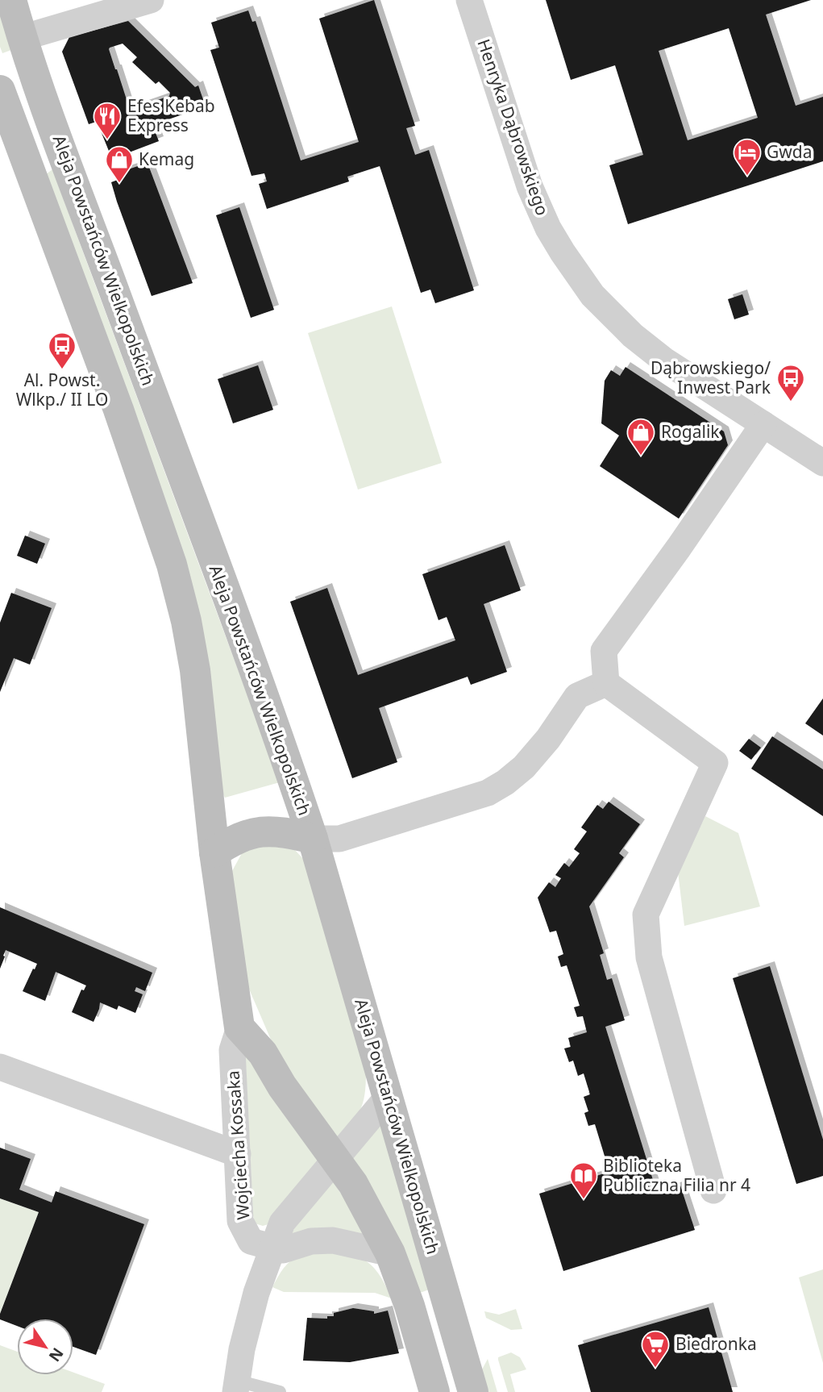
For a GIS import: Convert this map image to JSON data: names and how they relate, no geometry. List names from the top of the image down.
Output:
{
  "streets": {
    "main road": ["Aleja Powstańców Wielkopolskich"],
    "street": ["Henryka Dąbrowskiego", "Wojciecha Kossaka"]
  },
  "places": {
    "restaurant": ["Efes Kebab Express"],
    "hotel": ["Gwda"],
    "shop": ["Kemag", "Rogalik"],
    "bus stop": ["Al. Powst. Wlkp./ II LO", "Dąbrowskiego/ Inwest Park"],
    "library": ["Biblioteka Publiczna Filia nr 4"],
    "supermarket": ["Biedronka"]
  },
  "north": "bottom right"
}
